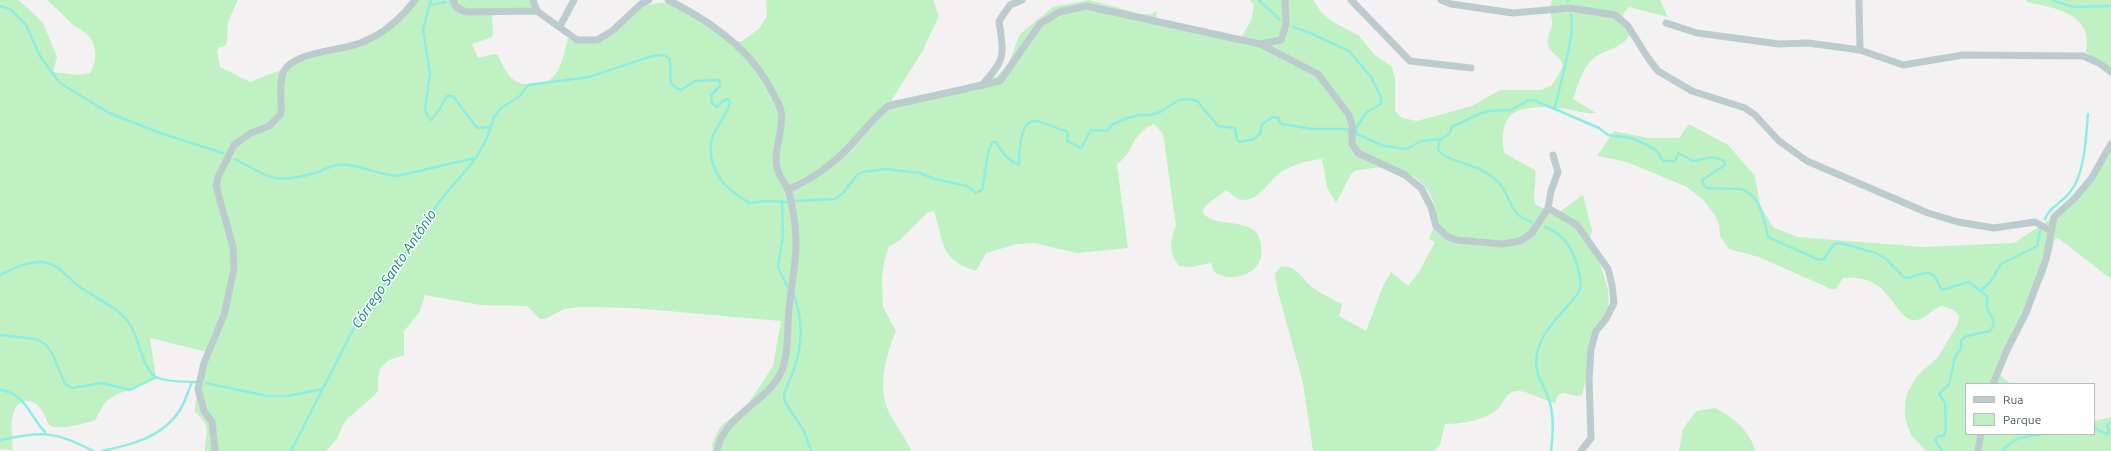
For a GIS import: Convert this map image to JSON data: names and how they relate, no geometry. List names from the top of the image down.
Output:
{
  "water": ["Córrego Santo Antônio"],
  "legend": ["Rua", "Parque"]
}
